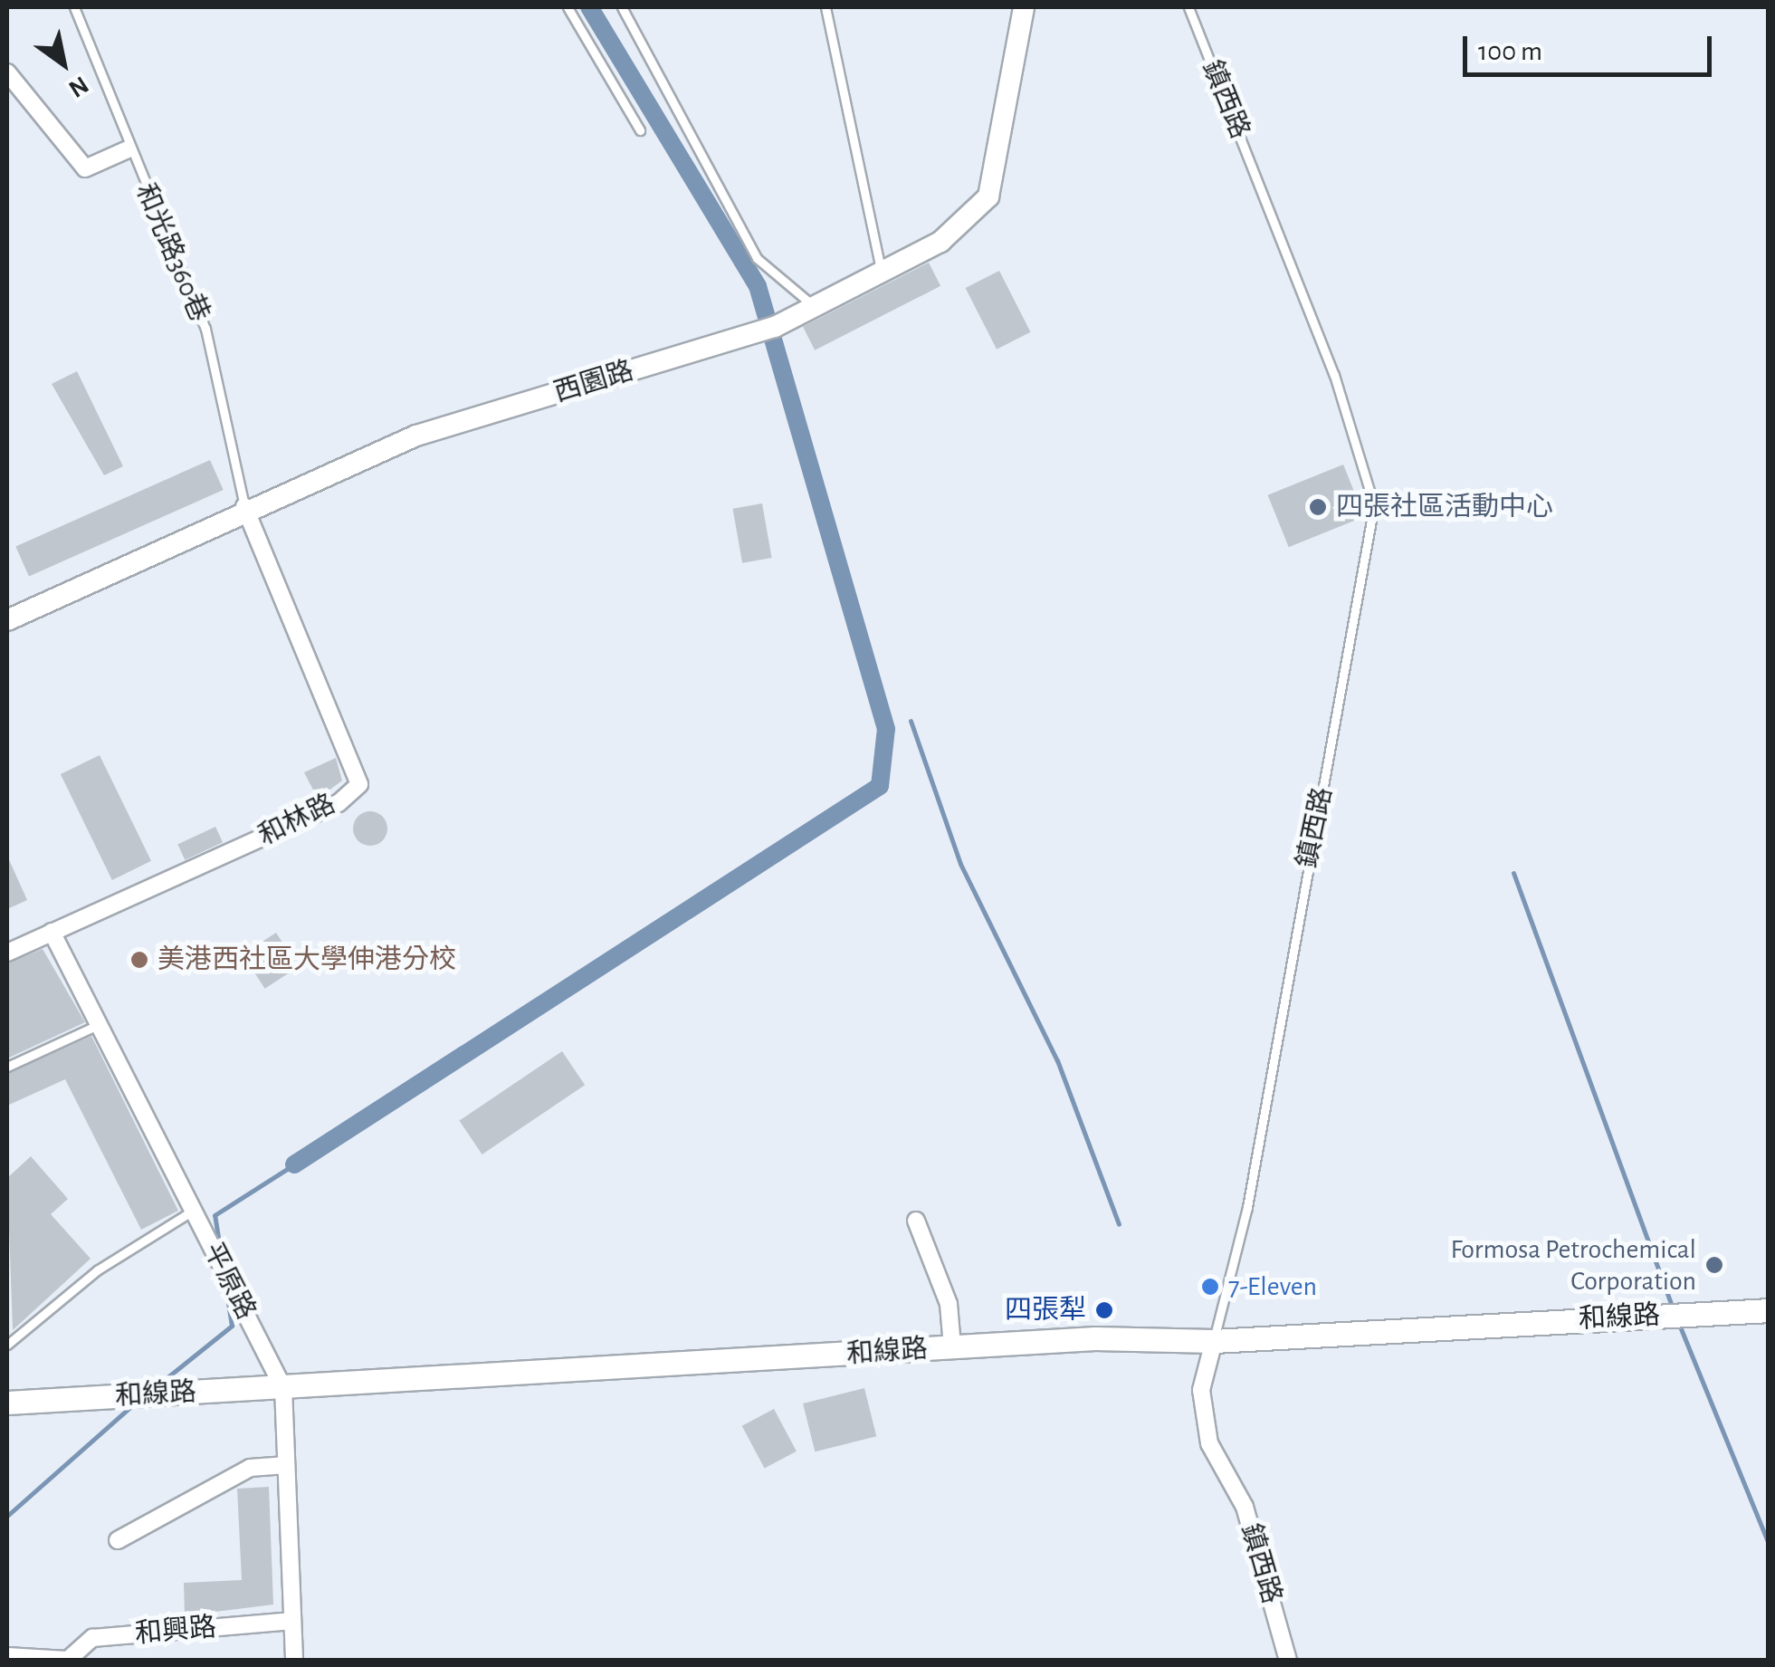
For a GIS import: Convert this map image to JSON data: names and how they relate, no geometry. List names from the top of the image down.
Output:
{
  "streets": {
    "main road": ["和線路"],
    "street": [
      "鎮西路",
      "西園路",
      "和林路",
      "平原路",
      "和興路"
    ],
    "lane": ["和光路360巷"]
  },
  "crossings": [
    ["鎮西路", "和線路"],
    ["和光路360巷", "西園路"],
    ["和光路360巷", "和林路"],
    ["西園路", "和林路"],
    ["和林路", "平原路"],
    ["平原路", "和線路"],
    ["平原路", "和興路"]
  ],
  "places": [
    "四張社區活動中心",
    "美港西社區大學伸港分校",
    "Formosa Petrochemical Corporation",
    "7-Eleven",
    "四張犁"
  ],
  "scale_bar": "100 m",
  "north": "bottom right"
}
